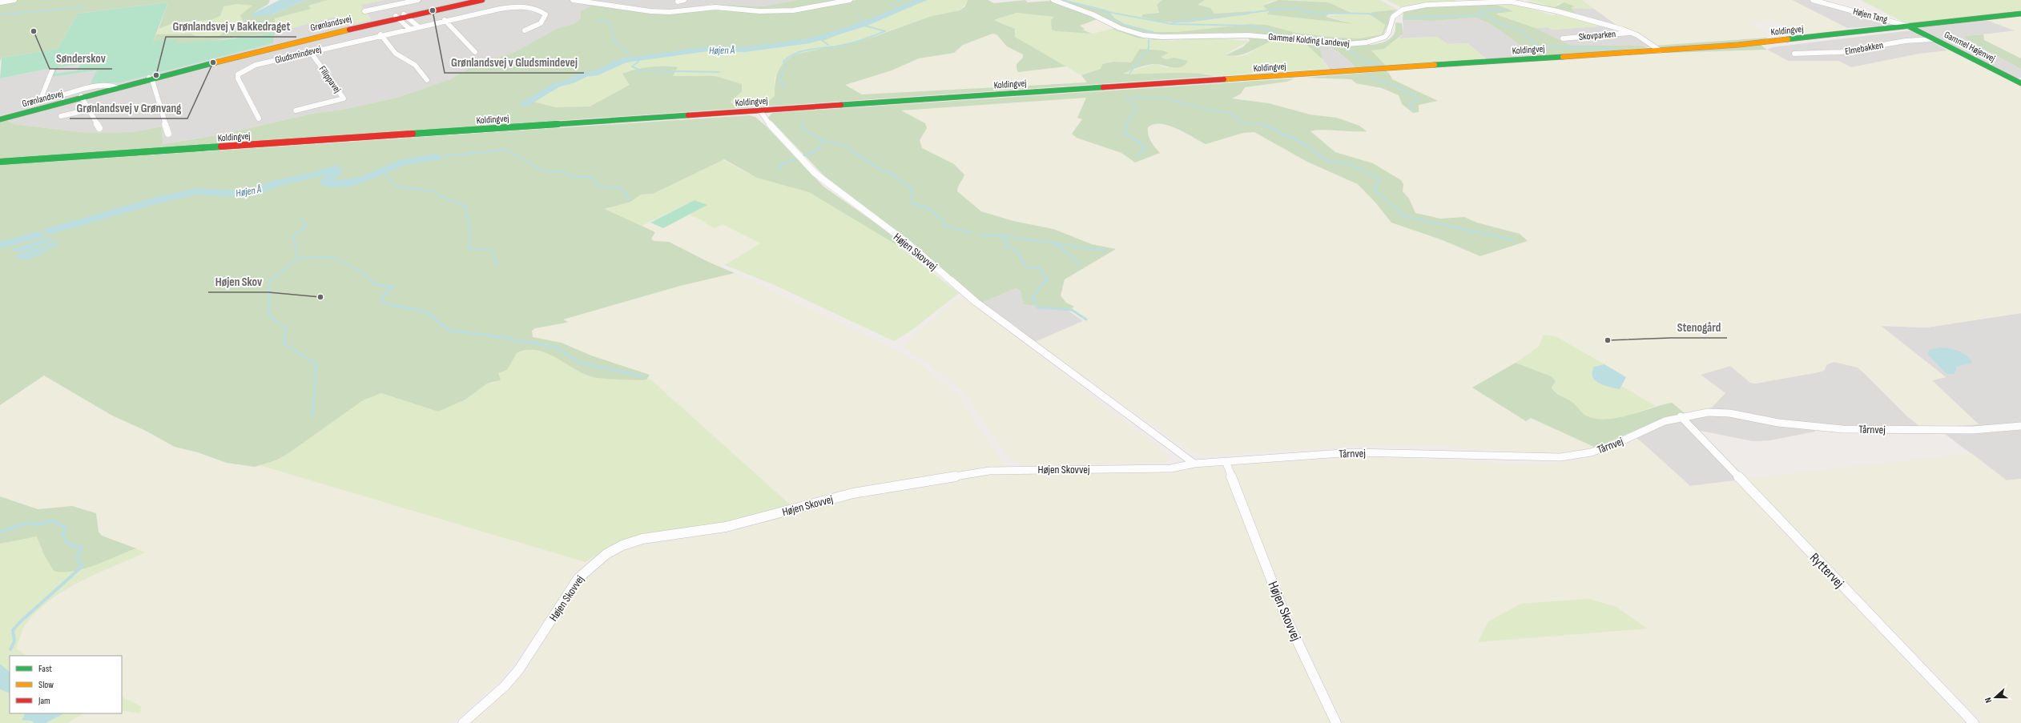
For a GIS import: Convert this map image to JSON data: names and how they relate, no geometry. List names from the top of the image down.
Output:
{
  "streets": {
    "main road": ["Grønlandsvej", "Koldingvej", "Gammel Højenvej"],
    "street": [
      "Højen Tang",
      "Skovparken",
      "Gammel Kolding Landevej",
      "Elmebakken",
      "Gludsmindevej",
      "Filippavej",
      "Højen Skovvej",
      "Tårnvej",
      "Ryttervej"
    ]
  },
  "crossings": [
    ["Højen Tang", "Koldingvej"],
    ["Højen Tang", "Gammel Højenvej"],
    ["Koldingvej", "Gammel Kolding Landevej"],
    ["Koldingvej", "Gammel Højenvej"],
    ["Koldingvej", "Højen Skovvej"],
    ["Skovparken", "Gammel Kolding Landevej"],
    ["Gammel Højenvej", "Elmebakken"],
    ["Gludsmindevej", "Filippavej"],
    ["Højen Skovvej", "Tårnvej"],
    ["Tårnvej", "Ryttervej"]
  ],
  "water": ["Højen Å"],
  "places": [
    "Grønlandsvej v Gludsmindevej",
    "Sønderskov",
    "Grønlandsvej v Grønvang",
    "Grønlandsvej v Bakkedraget",
    "Højen Skov",
    "Stenogård"
  ],
  "legend": ["Fast", "Slow", "Jam"],
  "north": "left"
}
